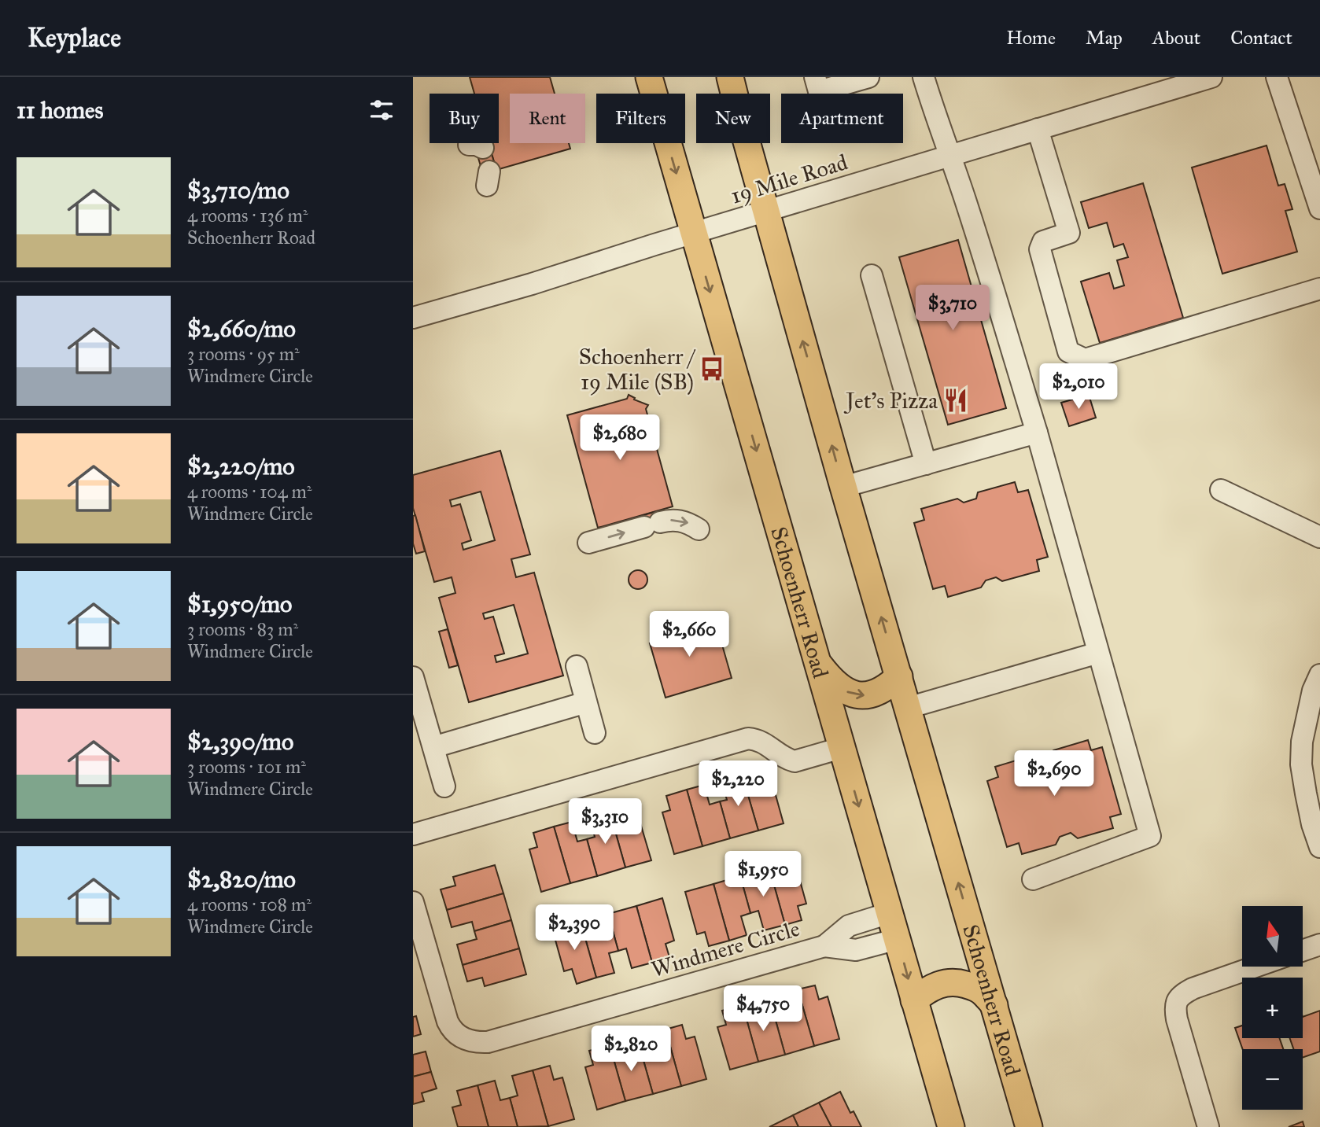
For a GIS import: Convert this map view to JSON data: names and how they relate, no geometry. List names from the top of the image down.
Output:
{
  "streets": {
    "main road": ["Schoenherr Road"],
    "street": ["19 Mile Road", "Windmere Circle"]
  },
  "crossings": [
    ["19 Mile Road", "Schoenherr Road"],
    ["Schoenherr Road", "Windmere Circle"]
  ],
  "places": {
    "bus stop": ["Schoenherr / 19 Mile (SB)"],
    "restaurant": ["Jet's Pizza"]
  },
  "north": "top",
  "page": {
    "header": "Keyplace",
    "nav": [
      "Home",
      "Map",
      "About",
      "Contact"
    ],
    "heading": "11 homes",
    "chip": [
      "Buy",
      "Rent",
      "Filters",
      "New",
      "Apartment"
    ],
    "list": [
      {
        "name": "$3,710/mo",
        "note": "4 rooms · 136 m² · Schoenherr Road"
      },
      {
        "name": "$2,660/mo",
        "note": "3 rooms · 95 m² · Windmere Circle"
      },
      {
        "name": "$2,220/mo",
        "note": "4 rooms · 104 m² · Windmere Circle"
      },
      {
        "name": "$1,950/mo",
        "note": "3 rooms · 83 m² · Windmere Circle"
      },
      {
        "name": "$2,390/mo",
        "note": "3 rooms · 101 m² · Windmere Circle"
      },
      {
        "name": "$2,820/mo",
        "note": "4 rooms · 108 m² · Windmere Circle"
      }
    ],
    "price": [
      "$3,710",
      "$2,010",
      "$2,680",
      "$2,660",
      "$2,690",
      "$2,220",
      "$3,310",
      "$1,950",
      "$2,390",
      "$4,750",
      "$2,820"
    ],
    "map_buttons": ["+", "−"]
  }
}
